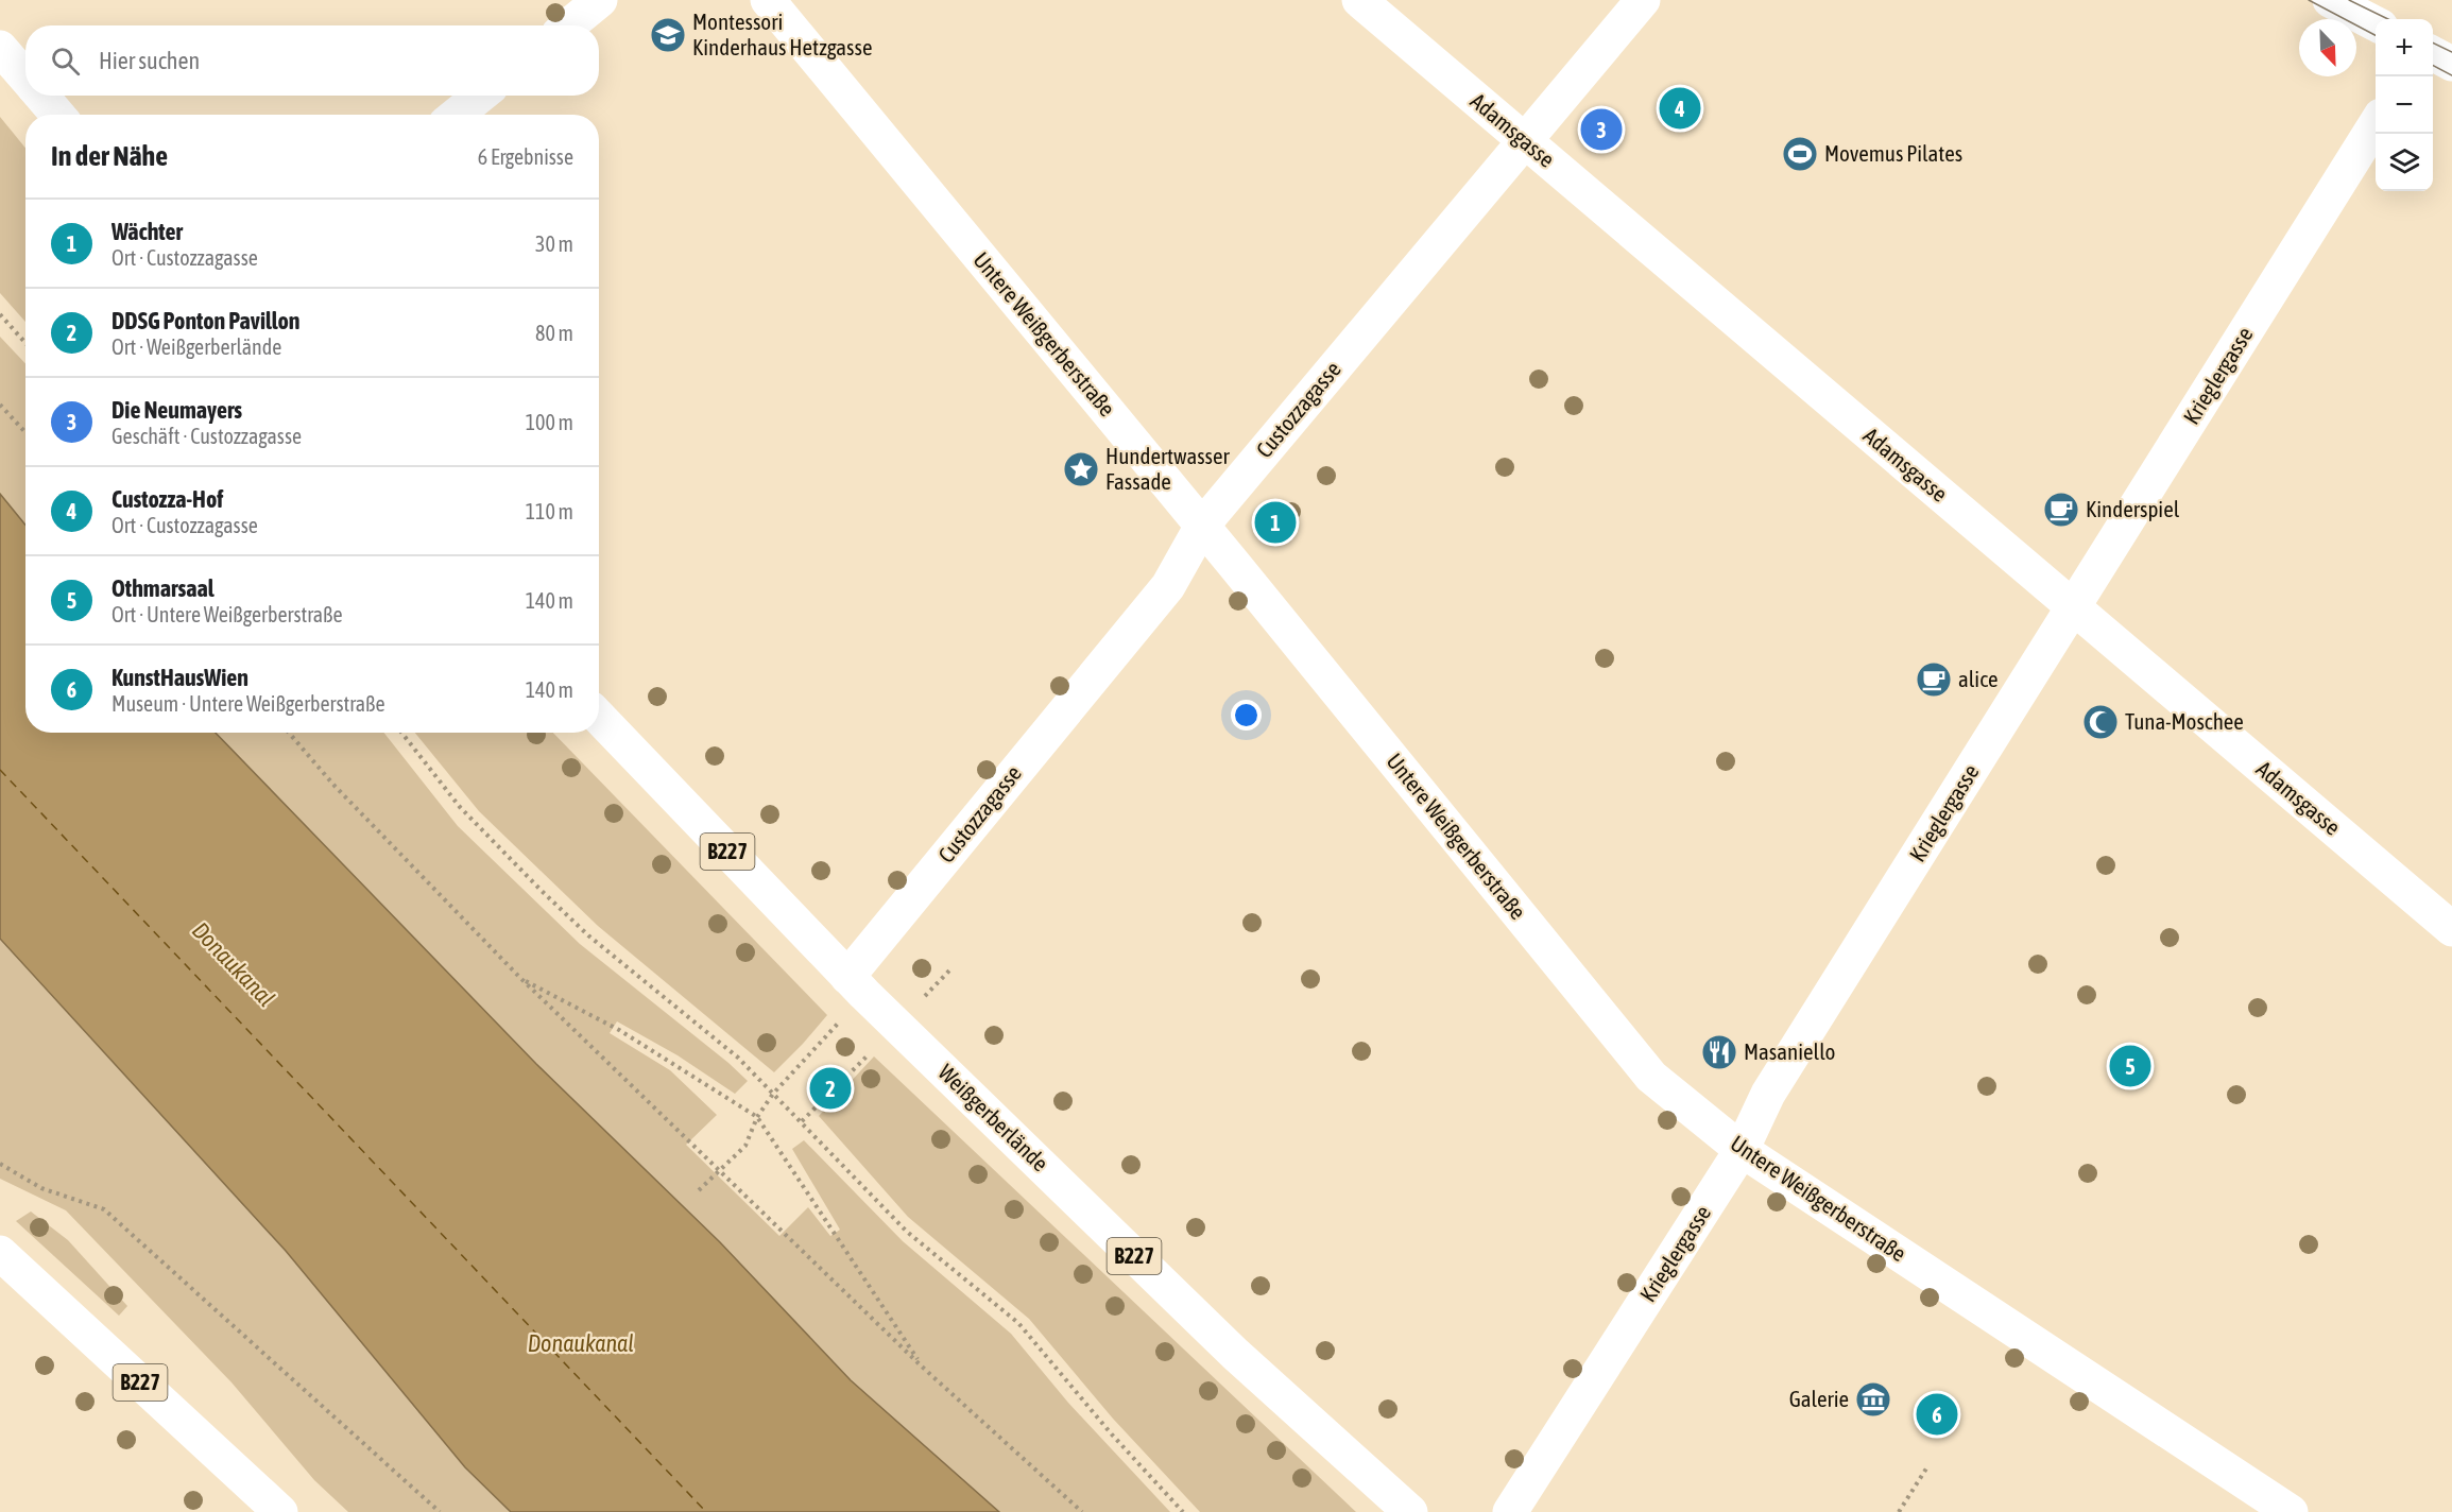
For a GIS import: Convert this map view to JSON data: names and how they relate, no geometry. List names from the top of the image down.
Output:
{
  "streets": {
    "street": [
      "Adamsgasse",
      "Untere Weißgerberstraße",
      "Krieglergasse",
      "Custozzagasse",
      "B227",
      "Weißgerberlände"
    ]
  },
  "crossings": [
    ["Adamsgasse", "Krieglergasse"],
    ["Adamsgasse", "Custozzagasse"],
    ["Untere Weißgerberstraße", "Krieglergasse"],
    ["Untere Weißgerberstraße", "Custozzagasse"],
    ["Custozzagasse", "Weißgerberlände"]
  ],
  "water": ["Donaukanal"],
  "places": {
    "school or university": ["Montessori Kinderhaus Hetzgasse"],
    "sports": ["Movemus Pilates"],
    "place": ["Hundertwasser Fassade"],
    "cafe": ["Kinderspiel", "alice"],
    "mosque": ["Tuna-Moschee"],
    "restaurant": ["Masaniello"],
    "museum": ["Galerie"]
  },
  "north": "bottom right",
  "page": {
    "map_buttons": ["+", "−"],
    "search": "Hier suchen",
    "pins": [
      "4",
      "3",
      "1",
      "5",
      "2",
      "6"
    ],
    "heading": ["In der Nähe", "6 Ergebnisse"],
    "list": [
      {
        "mark": "1",
        "name": "Wächter",
        "note": "Ort · Custozzagasse",
        "value": "30 m"
      },
      {
        "mark": "2",
        "name": "DDSG Ponton Pavillon",
        "note": "Ort · Weißgerberlände",
        "value": "80 m"
      },
      {
        "mark": "3",
        "name": "Die Neumayers",
        "note": "Geschäft · Custozzagasse",
        "value": "100 m"
      },
      {
        "mark": "4",
        "name": "Custozza-Hof",
        "note": "Ort · Custozzagasse",
        "value": "110 m"
      },
      {
        "mark": "5",
        "name": "Othmarsaal",
        "note": "Ort · Untere Weißgerberstraße",
        "value": "140 m"
      },
      {
        "mark": "6",
        "name": "KunstHausWien",
        "note": "Museum · Untere Weißgerberstraße",
        "value": "140 m"
      }
    ]
  }
}
